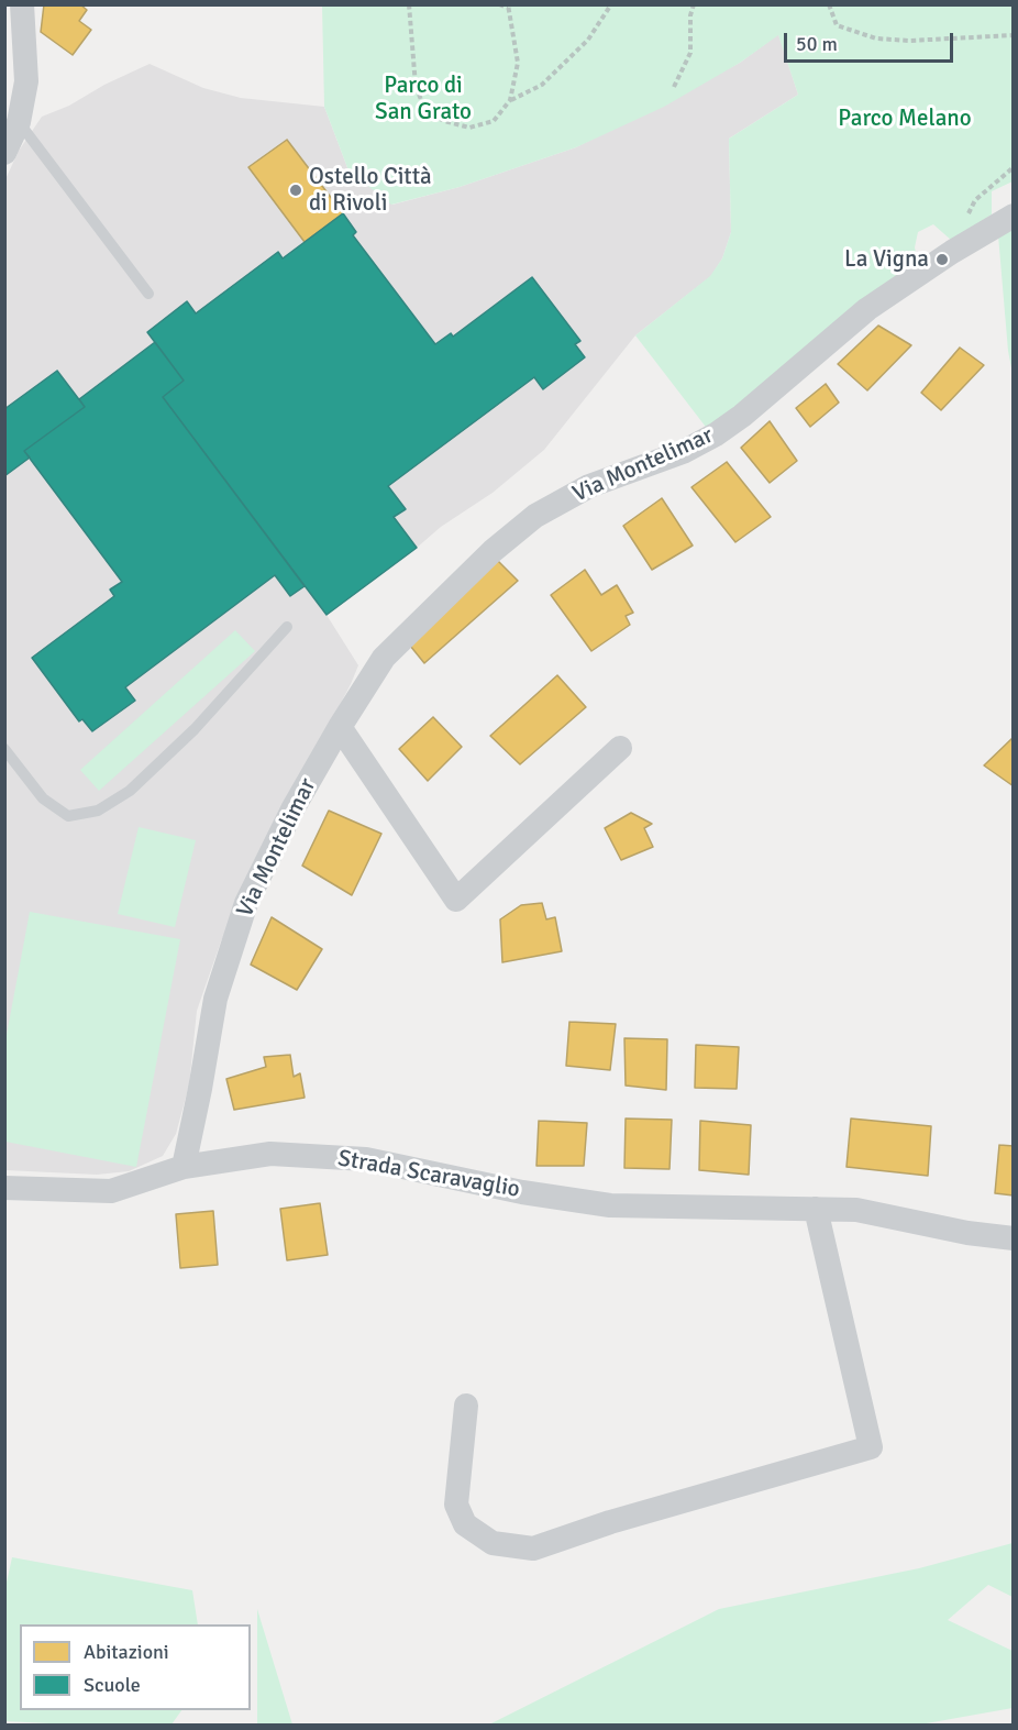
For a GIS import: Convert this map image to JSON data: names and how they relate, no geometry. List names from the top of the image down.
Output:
{
  "streets": {
    "street": ["Via Montelimar", "Strada Scaravaglio"]
  },
  "crossings": [
    ["Via Montelimar", "Strada Scaravaglio"]
  ],
  "parks": ["Parco di San Grato", "Parco Melano"],
  "places": ["Ostello Città di Rivoli", "La Vigna"],
  "legend": ["Abitazioni", "Scuole"],
  "scale_bar": "50 m"
}
